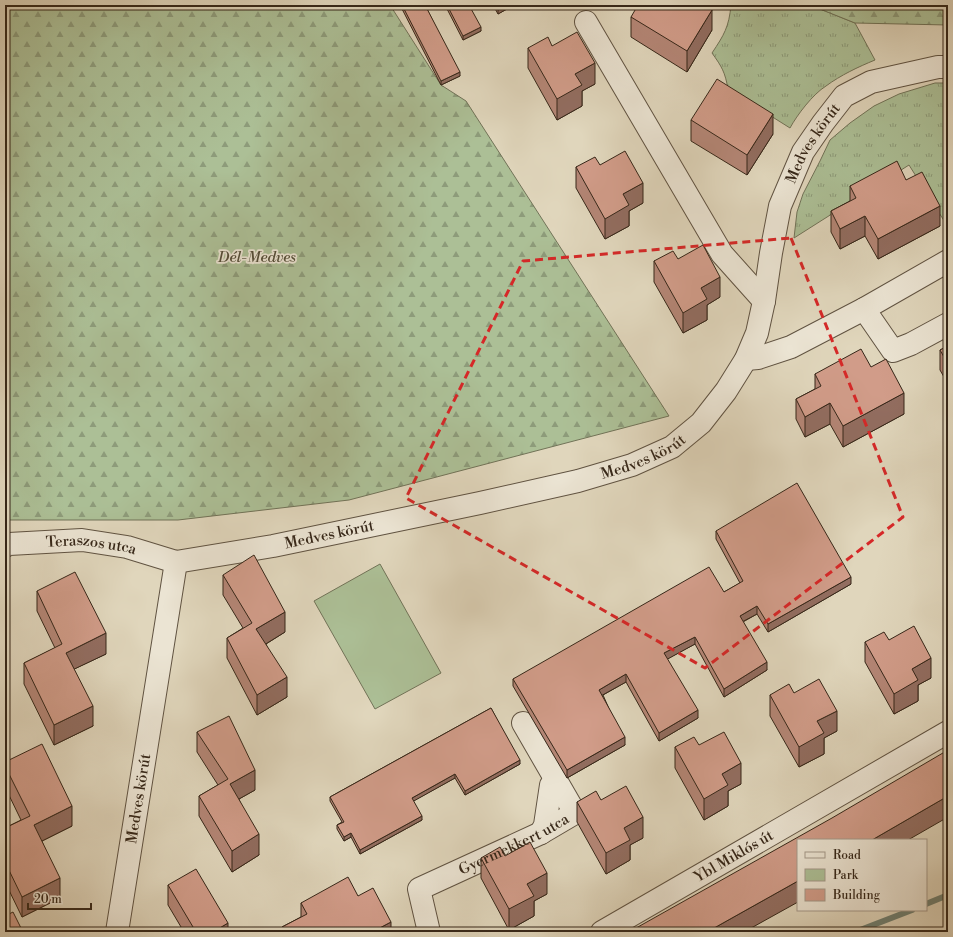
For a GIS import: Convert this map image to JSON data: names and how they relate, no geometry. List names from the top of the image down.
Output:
{
  "streets": {
    "street": [
      "Medves körút",
      "Teraszos utca",
      "Gyermekkert utca",
      "Ybl Miklós út"
    ]
  },
  "crossings": [
    ["Medves körút", "Teraszos utca"]
  ],
  "parks": ["Dél-Medves"],
  "legend": ["Road", "Park", "Building"],
  "scale_bar": "20 m"
}
